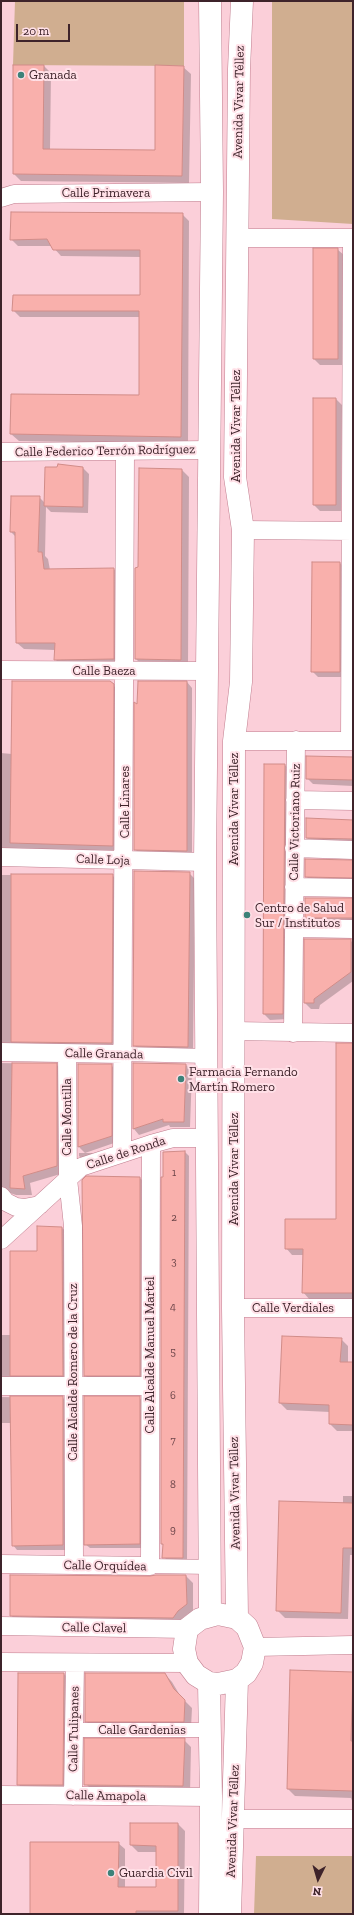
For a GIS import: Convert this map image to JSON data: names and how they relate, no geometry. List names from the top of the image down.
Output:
{
  "streets": {
    "street": [
      "Avenida Vivar Téllez",
      "Calle Primavera",
      "Calle Federico Terrón Rodríguez",
      "Calle Baeza",
      "Calle Linares",
      "Calle Victoriano Ruiz",
      "Calle Loja",
      "Calle Granada",
      "Calle Montilla",
      "Calle de Ronda",
      "Calle Verdiales",
      "Calle Alcalde Manuel Martel",
      "Calle Alcalde Romero de la Cruz",
      "Calle Orquídea",
      "Calle Clavel",
      "Calle Tulipanes",
      "Calle Gardenias",
      "Calle Amapola"
    ]
  },
  "crossings": [
    ["Avenida Vivar Téllez", "Calle Primavera"],
    ["Avenida Vivar Téllez", "Calle Federico Terrón Rodríguez"],
    ["Avenida Vivar Téllez", "Calle Baeza"],
    ["Avenida Vivar Téllez", "Calle Loja"],
    ["Avenida Vivar Téllez", "Calle Granada"],
    ["Avenida Vivar Téllez", "Calle de Ronda"],
    ["Avenida Vivar Téllez", "Calle Verdiales"],
    ["Avenida Vivar Téllez", "Calle Orquídea"],
    ["Avenida Vivar Téllez", "Calle Clavel"],
    ["Avenida Vivar Téllez", "Calle Gardenias"],
    ["Avenida Vivar Téllez", "Calle Amapola"],
    ["Calle Federico Terrón Rodríguez", "Calle Linares"],
    ["Calle Baeza", "Calle Linares"],
    ["Calle Linares", "Calle Loja"],
    ["Calle Linares", "Calle Granada"],
    ["Calle Linares", "Calle de Ronda"],
    ["Calle Granada", "Calle Montilla"],
    ["Calle Montilla", "Calle de Ronda"],
    ["Calle Montilla", "Calle Alcalde Romero de la Cruz"],
    ["Calle de Ronda", "Calle Alcalde Manuel Martel"],
    ["Calle de Ronda", "Calle Alcalde Romero de la Cruz"],
    ["Calle Alcalde Manuel Martel", "Calle Orquídea"],
    ["Calle Alcalde Romero de la Cruz", "Calle Orquídea"],
    ["Calle Tulipanes", "Calle Gardenias"],
    ["Calle Tulipanes", "Calle Amapola"]
  ],
  "places": [
    "Granada",
    "Centro de Salud Sur / Institutos",
    "Farmacia Fernando Martín Romero",
    "Guardia Civil"
  ],
  "house_numbers": [
    "1",
    "2",
    "3",
    "4",
    "5",
    "6",
    "7",
    "8",
    "9"
  ],
  "scale_bar": "20 m",
  "north": "bottom"
}
